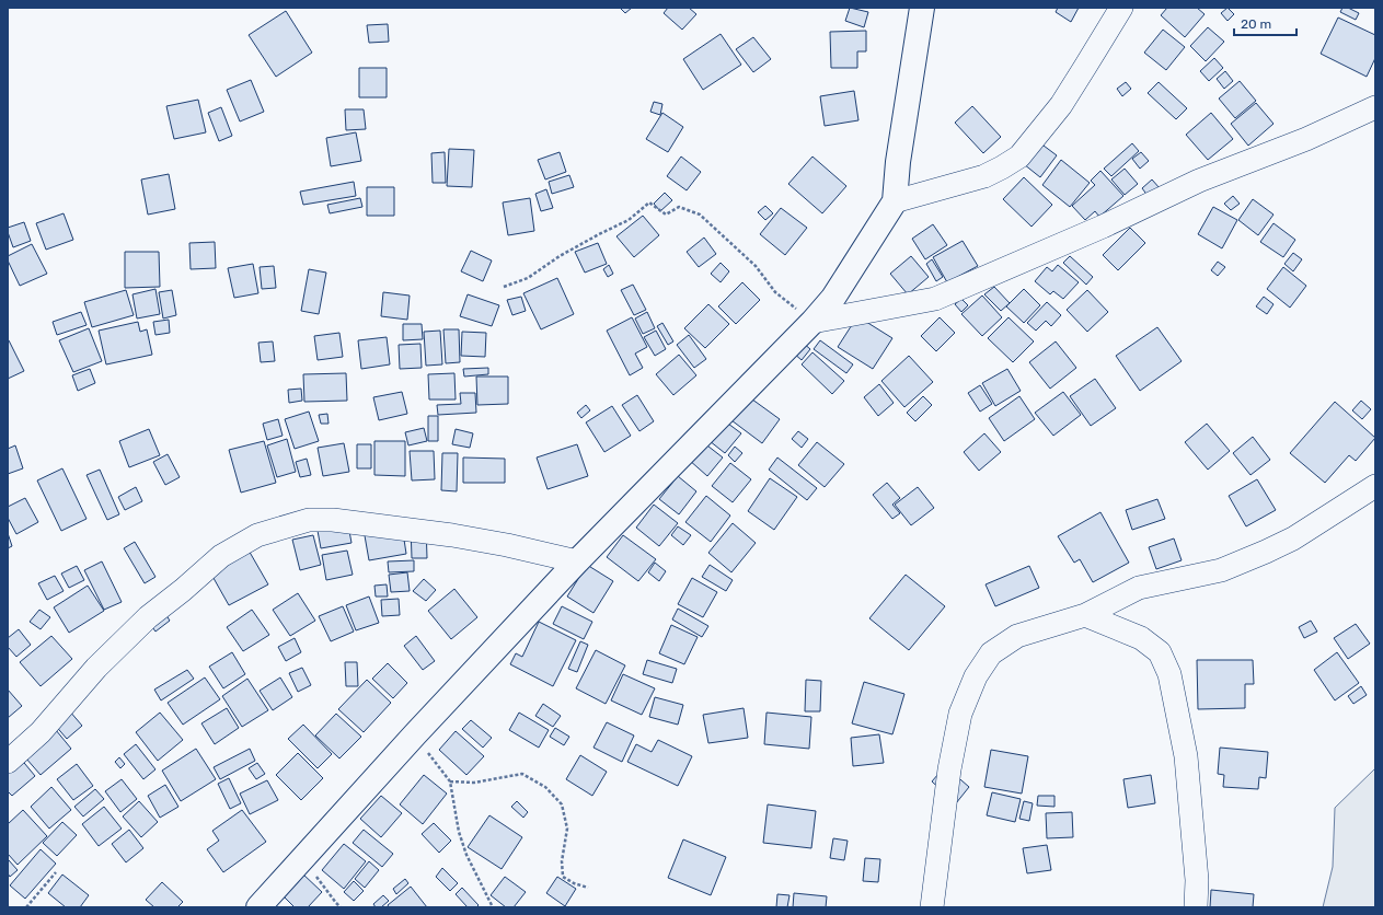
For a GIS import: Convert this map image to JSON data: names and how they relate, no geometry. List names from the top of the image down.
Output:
{
  "scale_bar": "20 m"
}
